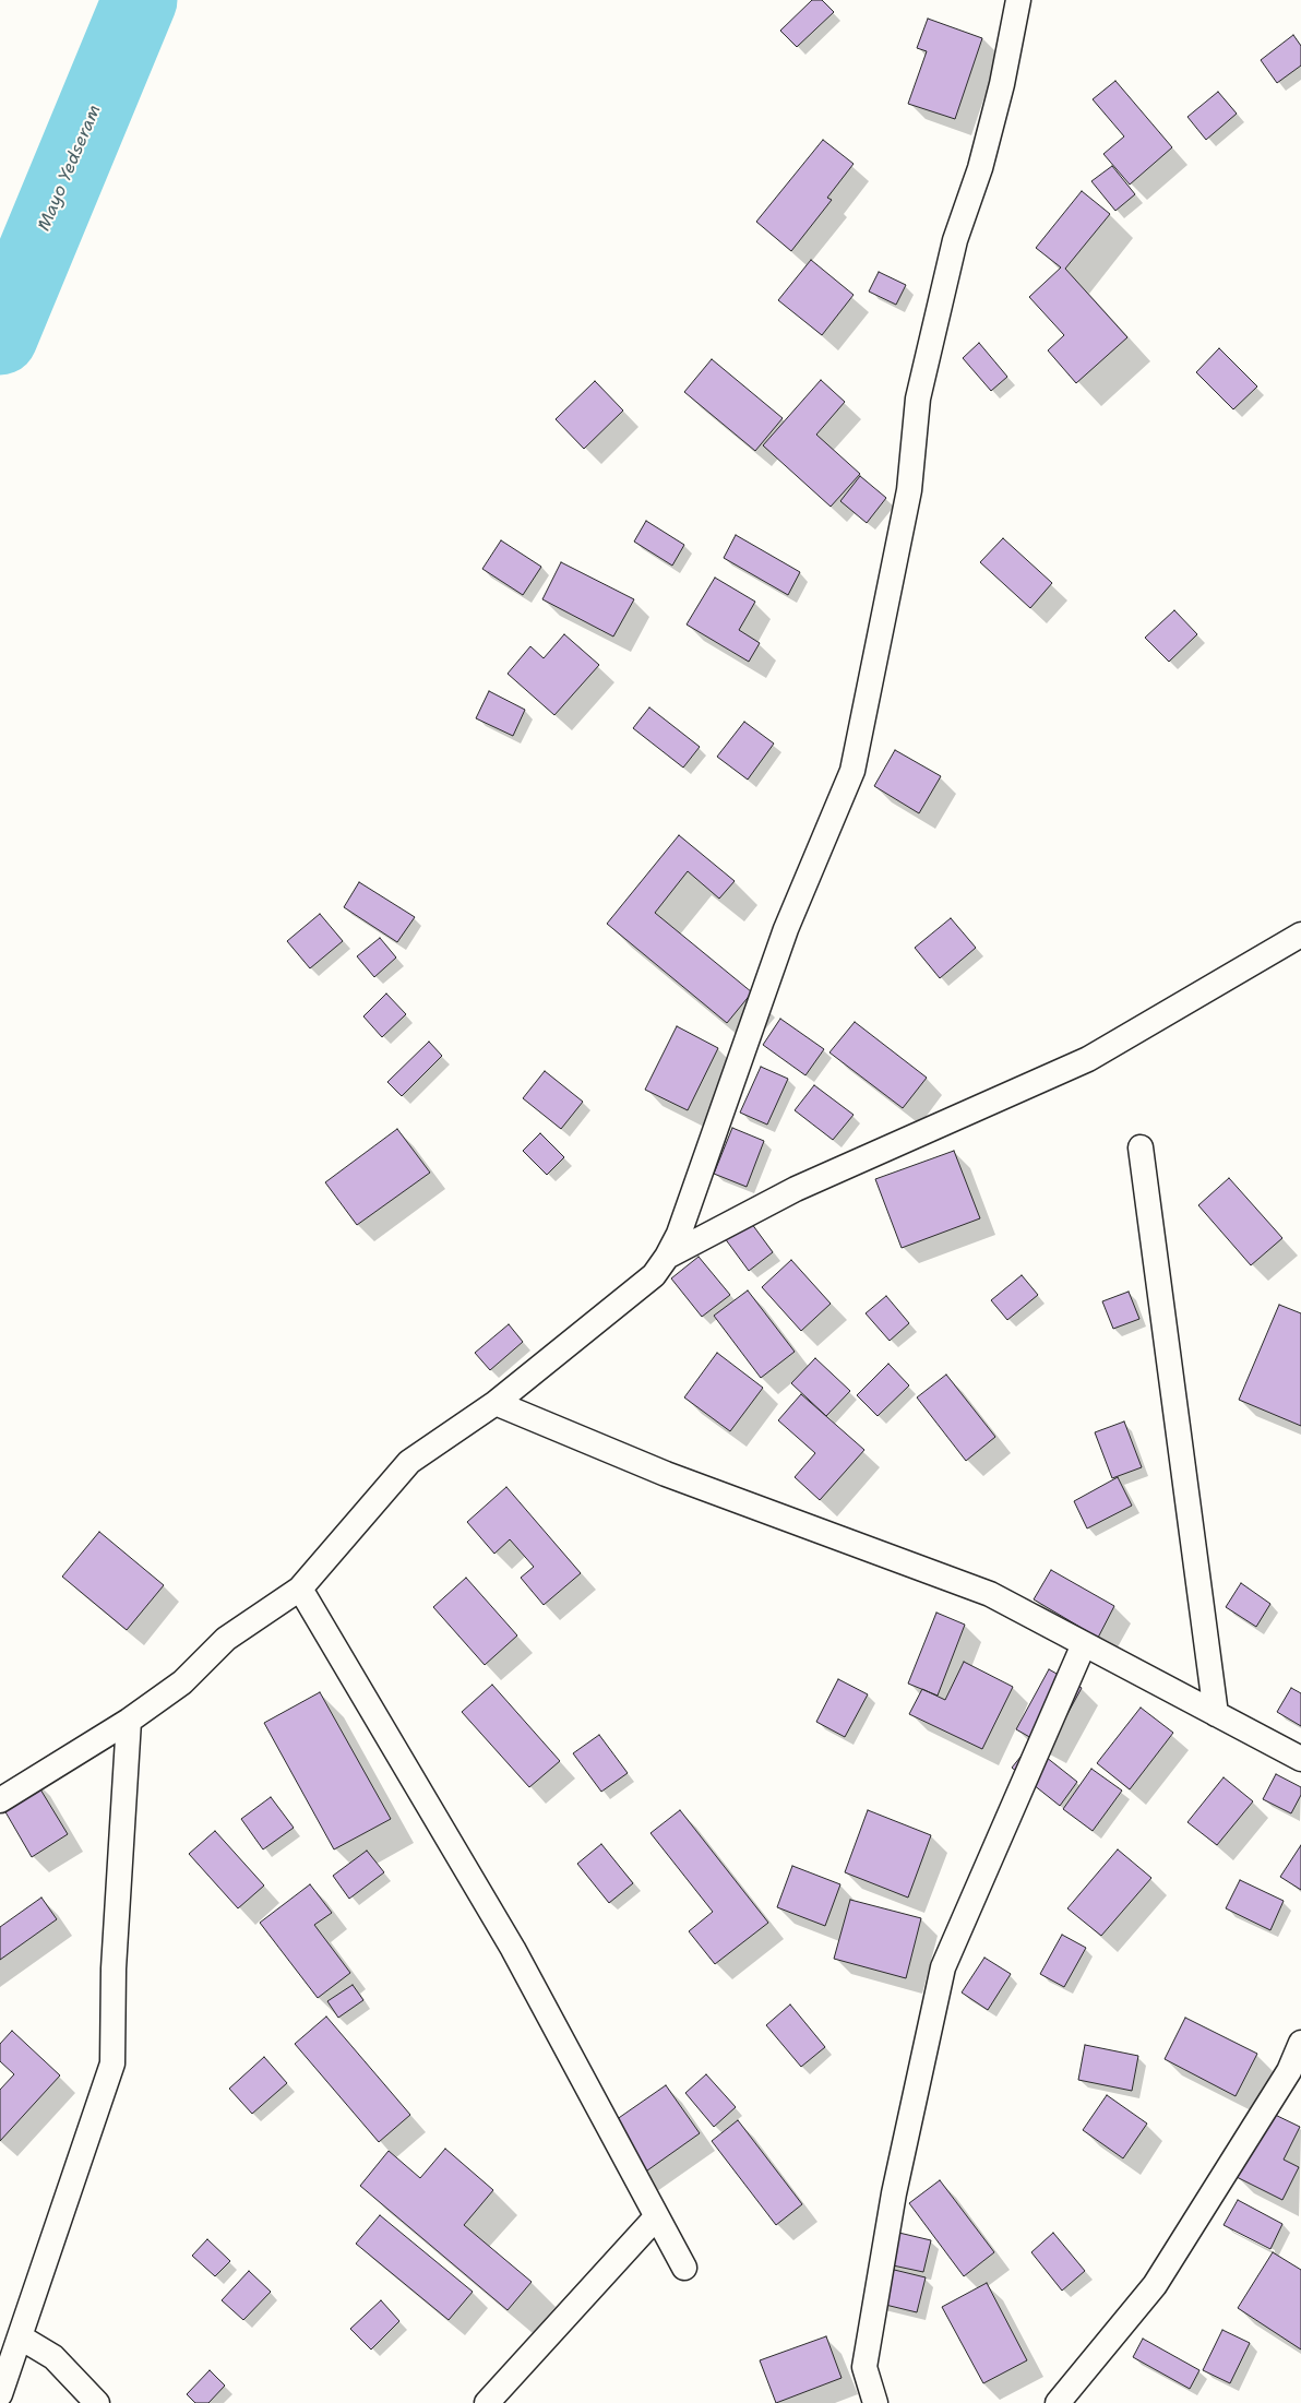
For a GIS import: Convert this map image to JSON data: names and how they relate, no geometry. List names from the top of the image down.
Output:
{
  "water": ["Mayo Yedseram"]
}
